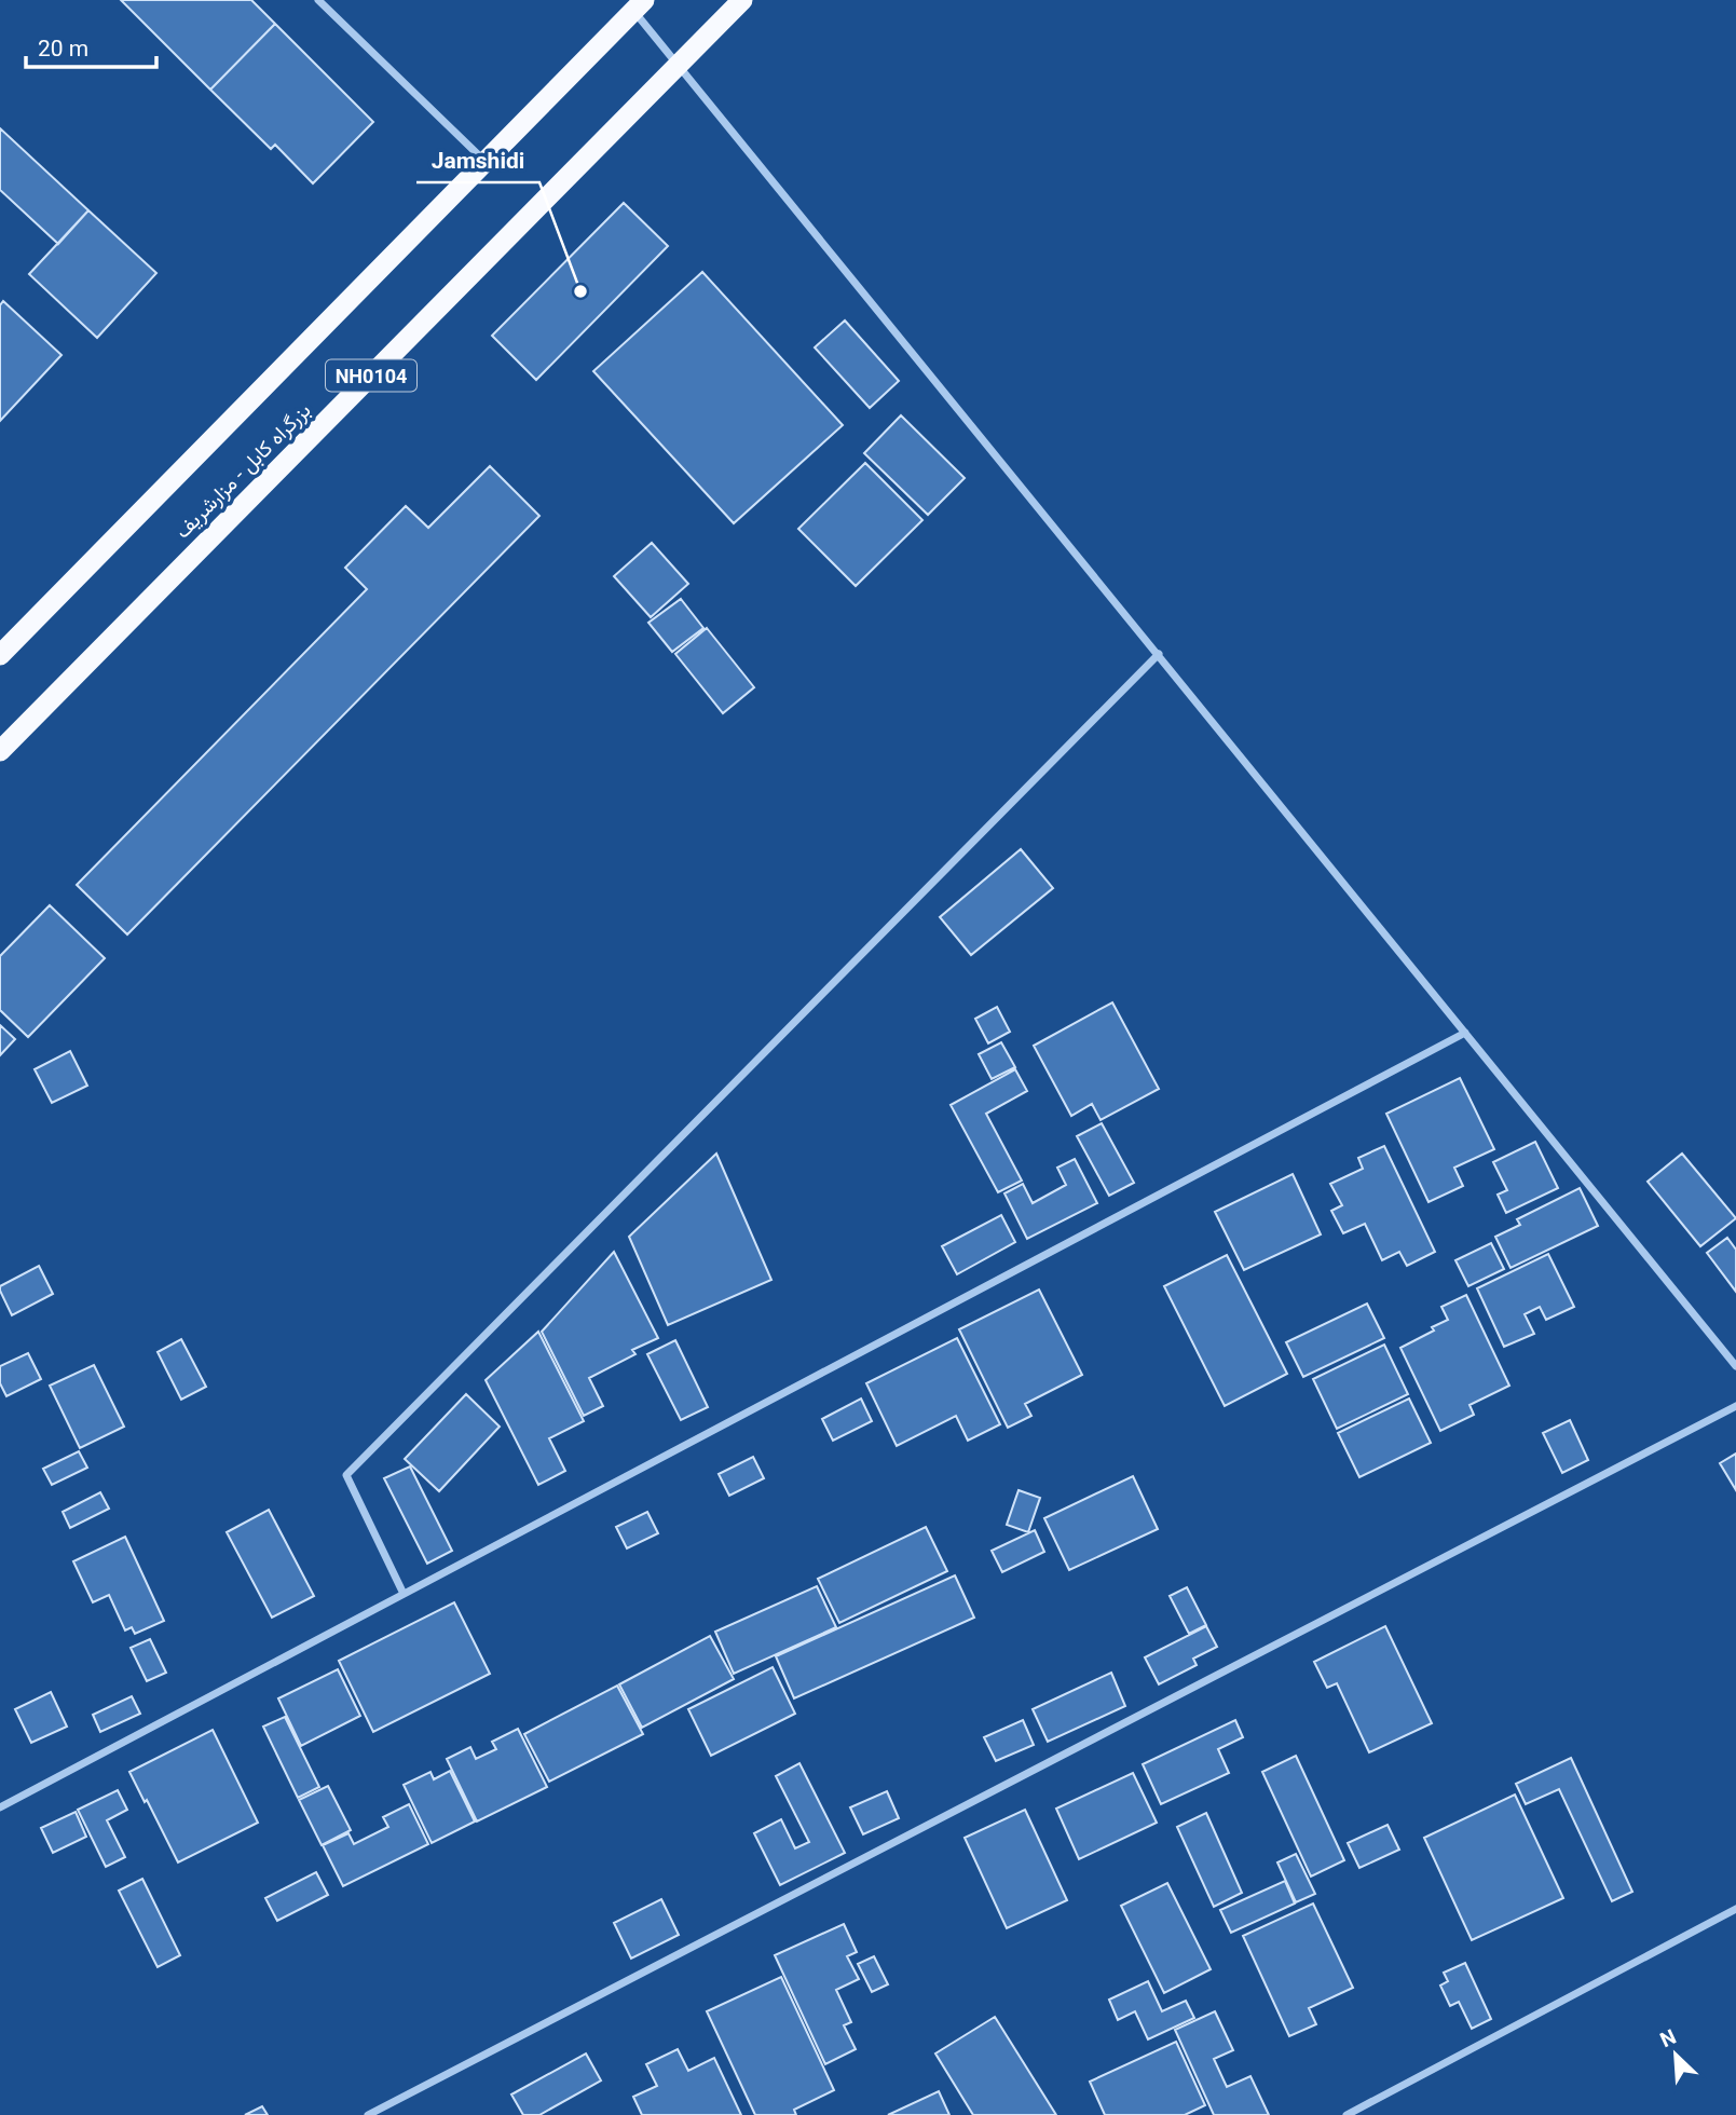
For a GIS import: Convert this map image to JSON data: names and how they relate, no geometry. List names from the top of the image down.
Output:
{
  "streets": {
    "highway": ["NH0104", "بزرگراه کابل - مزارشریف"]
  },
  "places": ["Jamshidi"],
  "scale_bar": "20 m",
  "north": "top left"
}
